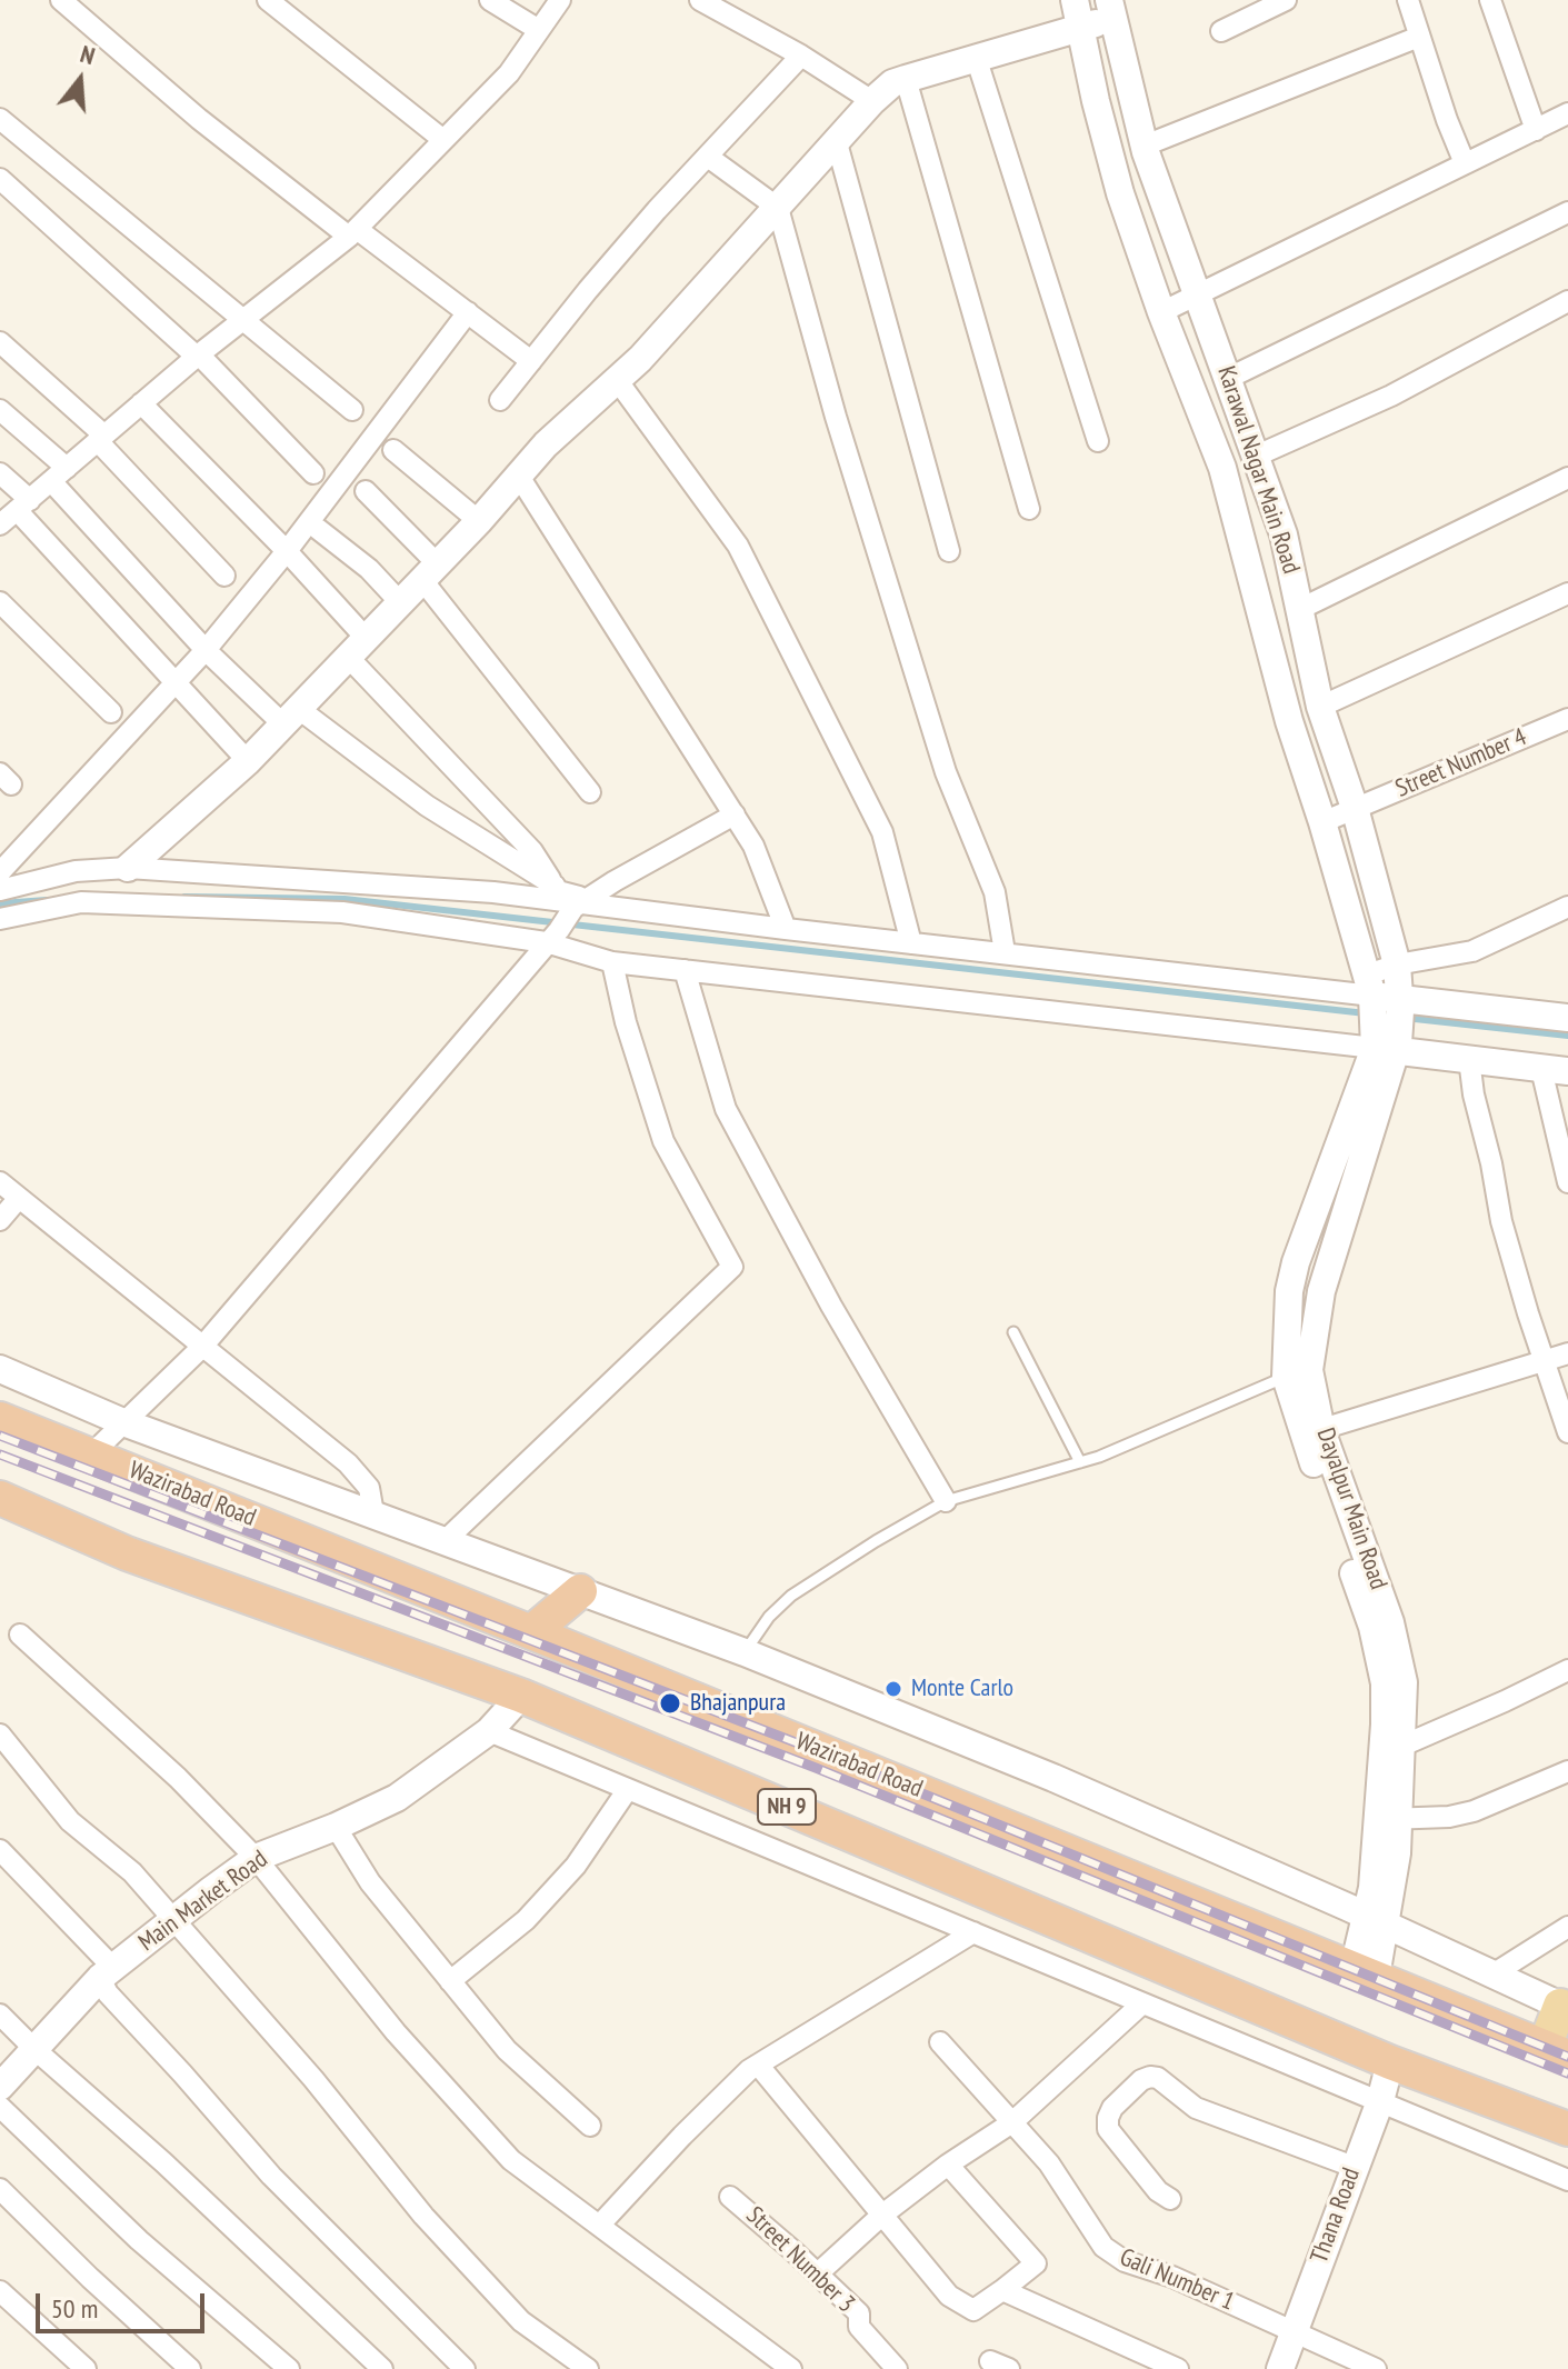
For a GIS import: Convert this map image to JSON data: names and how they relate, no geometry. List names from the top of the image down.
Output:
{
  "streets": {
    "highway": ["Wazirabad Road", "NH 9"],
    "street": [
      "Karawal Nagar Main Road",
      "Street Number 4",
      "Dayalpur Main Road",
      "Main Market Road",
      "Thana Road",
      "Street Number 3",
      "Gali Number 1"
    ]
  },
  "crossings": [
    ["Karawal Nagar Main Road", "Street Number 4"],
    ["Karawal Nagar Main Road", "Dayalpur Main Road"],
    ["Wazirabad Road", "Dayalpur Main Road"],
    ["NH 9", "Main Market Road"],
    ["NH 9", "Thana Road"],
    ["Thana Road", "Gali Number 1"]
  ],
  "places": ["Monte Carlo", "Bhajanpura"],
  "scale_bar": "50 m",
  "north": "top"
}
